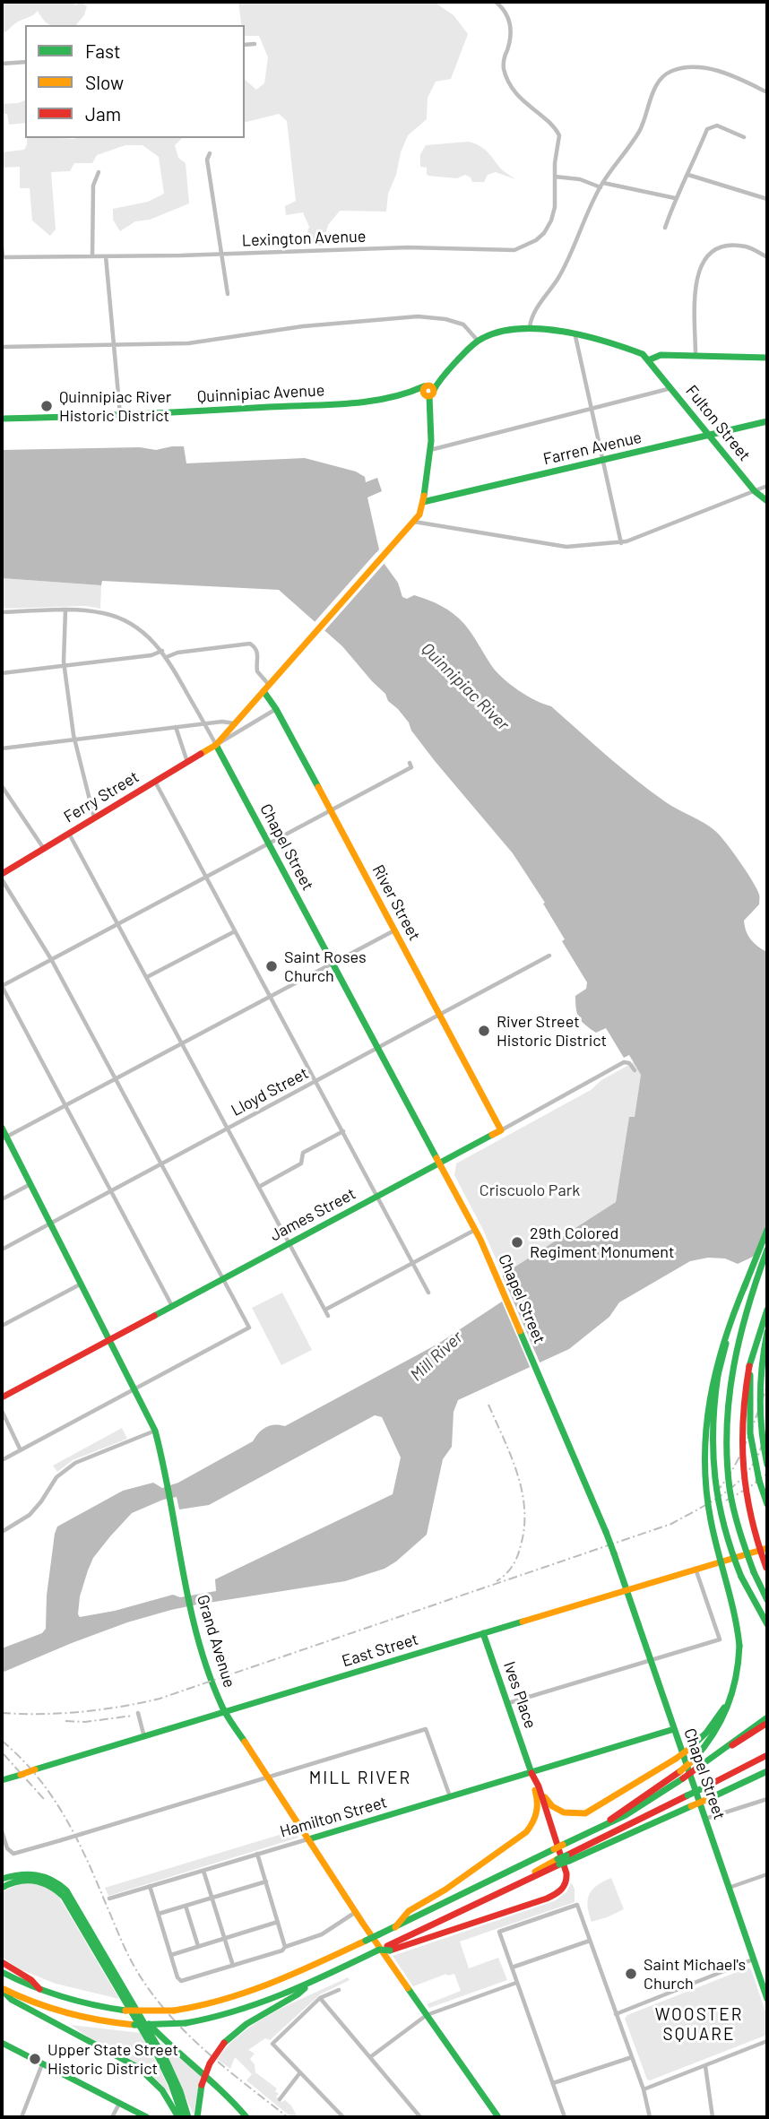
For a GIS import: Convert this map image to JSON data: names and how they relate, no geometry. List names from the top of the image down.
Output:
{
  "streets": {
    "main road": [
      "Quinnipiac Avenue",
      "Fulton Street",
      "Farren Avenue",
      "Ferry Street",
      "Chapel Street",
      "River Street",
      "James Street",
      "Grand Avenue",
      "East Street",
      "Ives Place",
      "Hamilton Street"
    ],
    "street": ["Lexington Avenue", "Lloyd Street"]
  },
  "crossings": [
    ["Quinnipiac Avenue", "Ferry Street"],
    ["Fulton Street", "Farren Avenue"],
    ["Farren Avenue", "Ferry Street"],
    ["Ferry Street", "Chapel Street"],
    ["Ferry Street", "River Street"],
    ["Chapel Street", "Lloyd Street"],
    ["Chapel Street", "James Street"],
    ["Chapel Street", "East Street"],
    ["Chapel Street", "Hamilton Street"],
    ["River Street", "Lloyd Street"],
    ["River Street", "James Street"],
    ["Lloyd Street", "Grand Avenue"],
    ["James Street", "Grand Avenue"],
    ["Grand Avenue", "East Street"],
    ["Grand Avenue", "Hamilton Street"],
    ["East Street", "Ives Place"],
    ["Ives Place", "Hamilton Street"]
  ],
  "districts": ["MILL RIVER", "WOOSTER SQUARE"],
  "water": ["Quinnipiac River", "Mill River"],
  "parks": ["Criscuolo Park"],
  "places": [
    "Quinnipiac River Historic District",
    "Saint Roses Church",
    "River Street Historic District",
    "29th Colored Regiment Monument",
    "Saint Michael's Church",
    "Upper State Street Historic District"
  ],
  "legend": ["Fast", "Slow", "Jam"]
}
